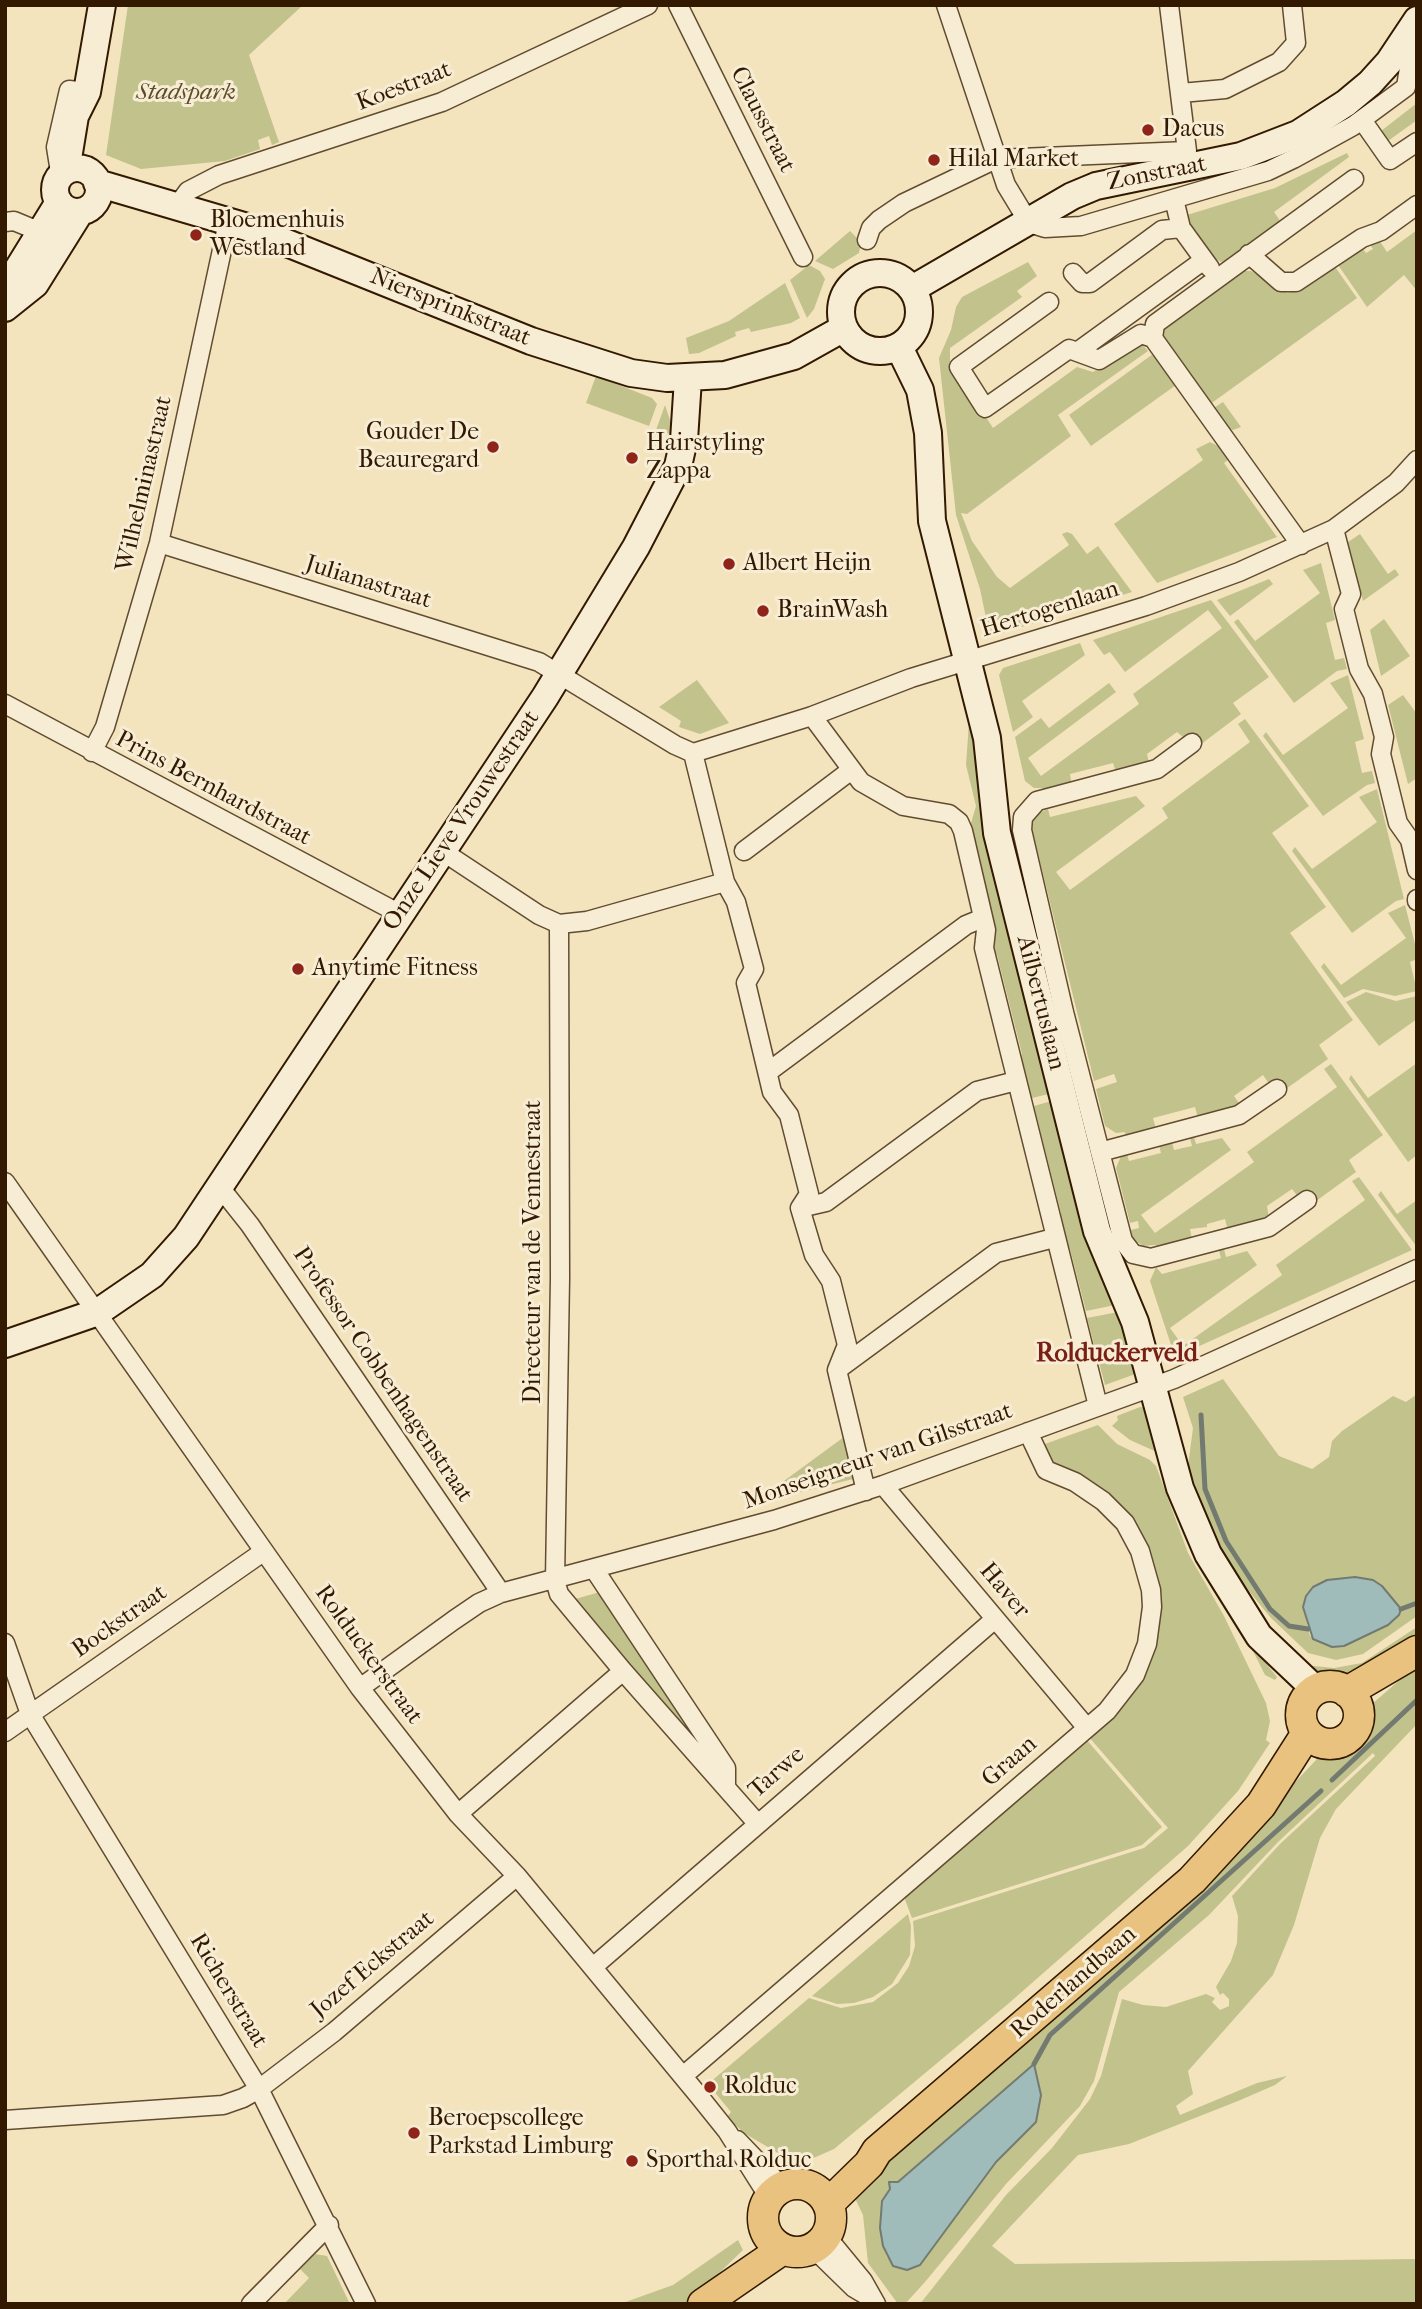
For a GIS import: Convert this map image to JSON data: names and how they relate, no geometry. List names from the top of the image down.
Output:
{
  "streets": {
    "main road": [
      "Zonstraat",
      "Niersprinkstraat",
      "Onze Lieve Vrouwestraat",
      "Ailbertuslaan",
      "Roderlandbaan"
    ],
    "street": [
      "Koestraat",
      "Clausstraat",
      "Wilhelminastraat",
      "Julianastraat",
      "Hertogenlaan",
      "Prins Bernhardstraat",
      "Directeur van de Vennestraat",
      "Professor Cobbenhagenstraat",
      "Monseigneur van Gilsstraat",
      "Haver",
      "Bockstraat",
      "Rolduckerstraat",
      "Graan",
      "Tarwe",
      "Jozef Eckstraat",
      "Richerstraat"
    ]
  },
  "crossings": [
    ["Koestraat", "Niersprinkstraat"],
    ["Zonstraat", "Ailbertuslaan"],
    ["Niersprinkstraat", "Wilhelminastraat"],
    ["Niersprinkstraat", "Onze Lieve Vrouwestraat"],
    ["Wilhelminastraat", "Julianastraat"],
    ["Wilhelminastraat", "Prins Bernhardstraat"],
    ["Julianastraat", "Onze Lieve Vrouwestraat"],
    ["Hertogenlaan", "Ailbertuslaan"],
    ["Prins Bernhardstraat", "Onze Lieve Vrouwestraat"],
    ["Onze Lieve Vrouwestraat", "Professor Cobbenhagenstraat"],
    ["Onze Lieve Vrouwestraat", "Rolduckerstraat"],
    ["Ailbertuslaan", "Monseigneur van Gilsstraat"],
    ["Ailbertuslaan", "Roderlandbaan"],
    ["Directeur van de Vennestraat", "Monseigneur van Gilsstraat"],
    ["Professor Cobbenhagenstraat", "Monseigneur van Gilsstraat"],
    ["Monseigneur van Gilsstraat", "Haver"],
    ["Monseigneur van Gilsstraat", "Rolduckerstraat"],
    ["Monseigneur van Gilsstraat", "Graan"],
    ["Haver", "Graan"],
    ["Haver", "Tarwe"],
    ["Bockstraat", "Rolduckerstraat"],
    ["Bockstraat", "Richerstraat"],
    ["Rolduckerstraat", "Graan"],
    ["Rolduckerstraat", "Tarwe"],
    ["Rolduckerstraat", "Jozef Eckstraat"],
    ["Rolduckerstraat", "Roderlandbaan"],
    ["Jozef Eckstraat", "Richerstraat"]
  ],
  "districts": ["Rolduckerveld"],
  "parks": ["Stadspark"],
  "places": [
    "Dacus",
    "Hilal Market",
    "Bloemenhuis Westland",
    "Gouder De Beauregard",
    "Hairstyling Zappa",
    "Albert Heijn",
    "BrainWash",
    "Anytime Fitness",
    "Rolduc",
    "Beroepscollege Parkstad Limburg",
    "Sporthal Rolduc"
  ]
}
